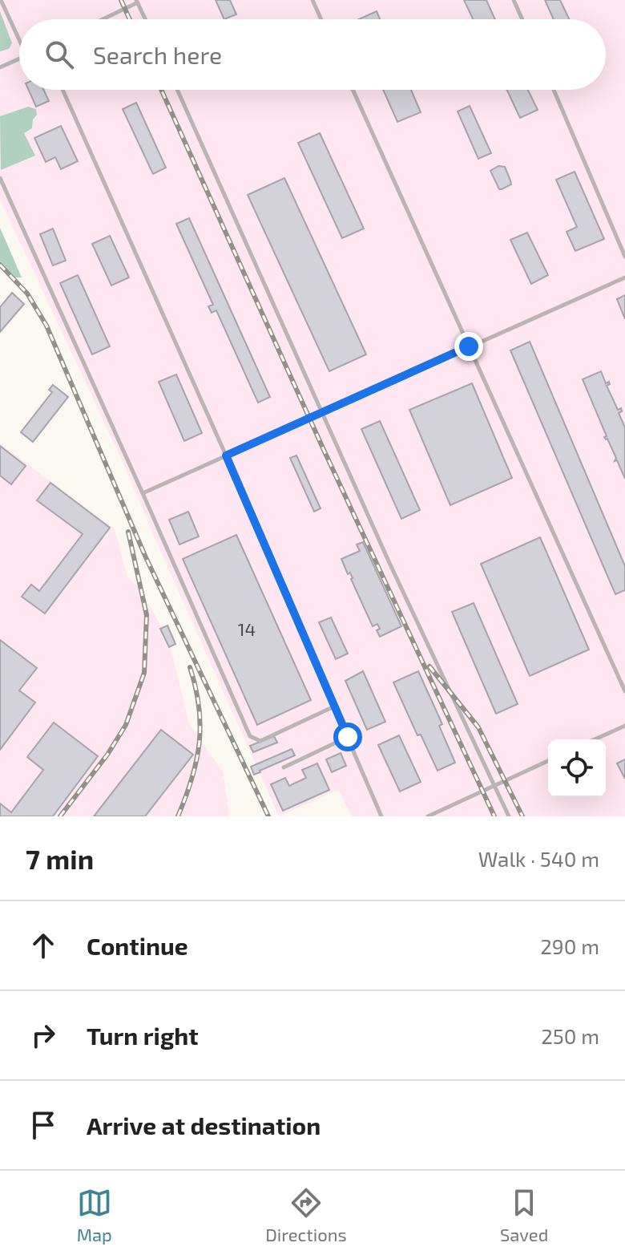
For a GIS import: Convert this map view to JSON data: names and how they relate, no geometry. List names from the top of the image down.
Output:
{
  "house_numbers": ["14"],
  "page": {
    "search": "Search here",
    "heading": ["7 min", "Walk · 540 m"],
    "list": [
      ["Continue", "290 m"],
      ["Turn right", "250 m"],
      "Arrive at destination"
    ],
    "nav": ["Map", "Directions", "Saved"]
  }
}
